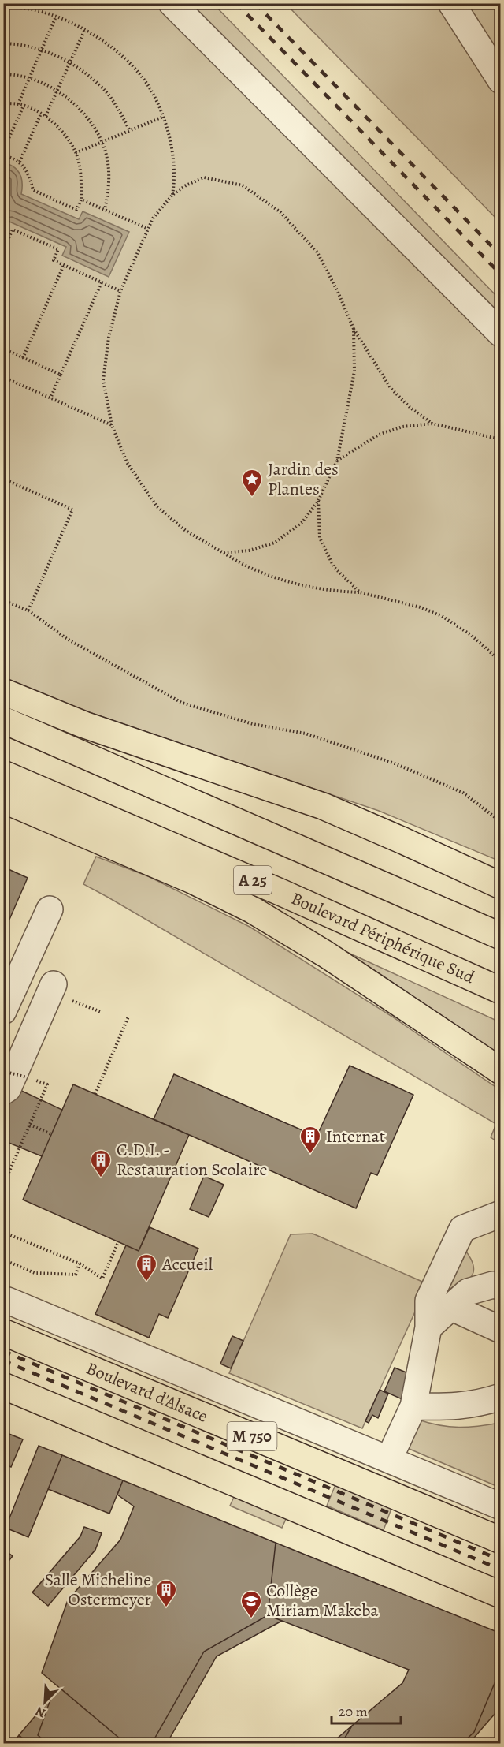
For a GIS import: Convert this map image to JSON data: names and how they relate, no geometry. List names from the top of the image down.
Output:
{
  "streets": {
    "main road": [
      "A 25",
      "Boulevard Périphérique Sud",
      "Boulevard d'Alsace",
      "M 750"
    ]
  },
  "places": {
    "place": ["Jardin des Plantes"],
    "building": [
      "Internat",
      "C.D.I. - Restauration Scolaire",
      "Accueil",
      "Salle Micheline Ostermeyer"
    ],
    "school or university": ["Collège Miriam Makeba"]
  },
  "scale_bar": "20 m",
  "north": "bottom left"
}
